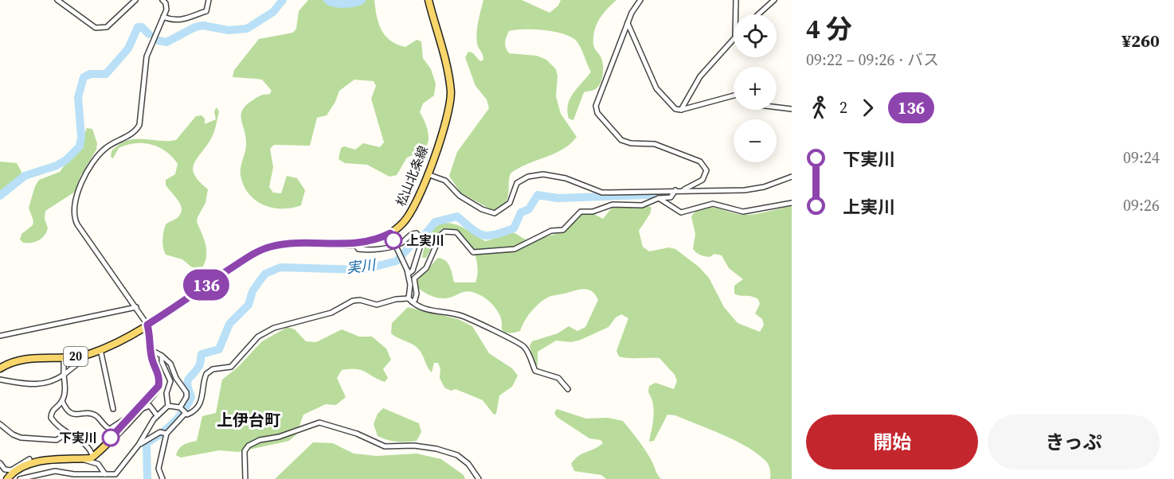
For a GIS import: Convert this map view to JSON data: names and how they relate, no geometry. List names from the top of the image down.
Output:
{
  "streets": {
    "main road": ["松山北条線", "20"]
  },
  "districts": ["上伊台町"],
  "water": ["実川"],
  "places": ["上実川", "下実川"],
  "lines": ["bus line 136"],
  "page": {
    "on_map": "136",
    "heading": ["4 分", "09:22 – 09:26 · バス", "¥260"],
    "map_buttons": ["+", "−"],
    "legs": ["2", "136"],
    "list": [
      {
        "name": "下実川",
        "value": "09:24"
      },
      {
        "name": "上実川",
        "value": "09:26"
      }
    ],
    "buttons": ["開始", "きっぷ"]
  }
}
